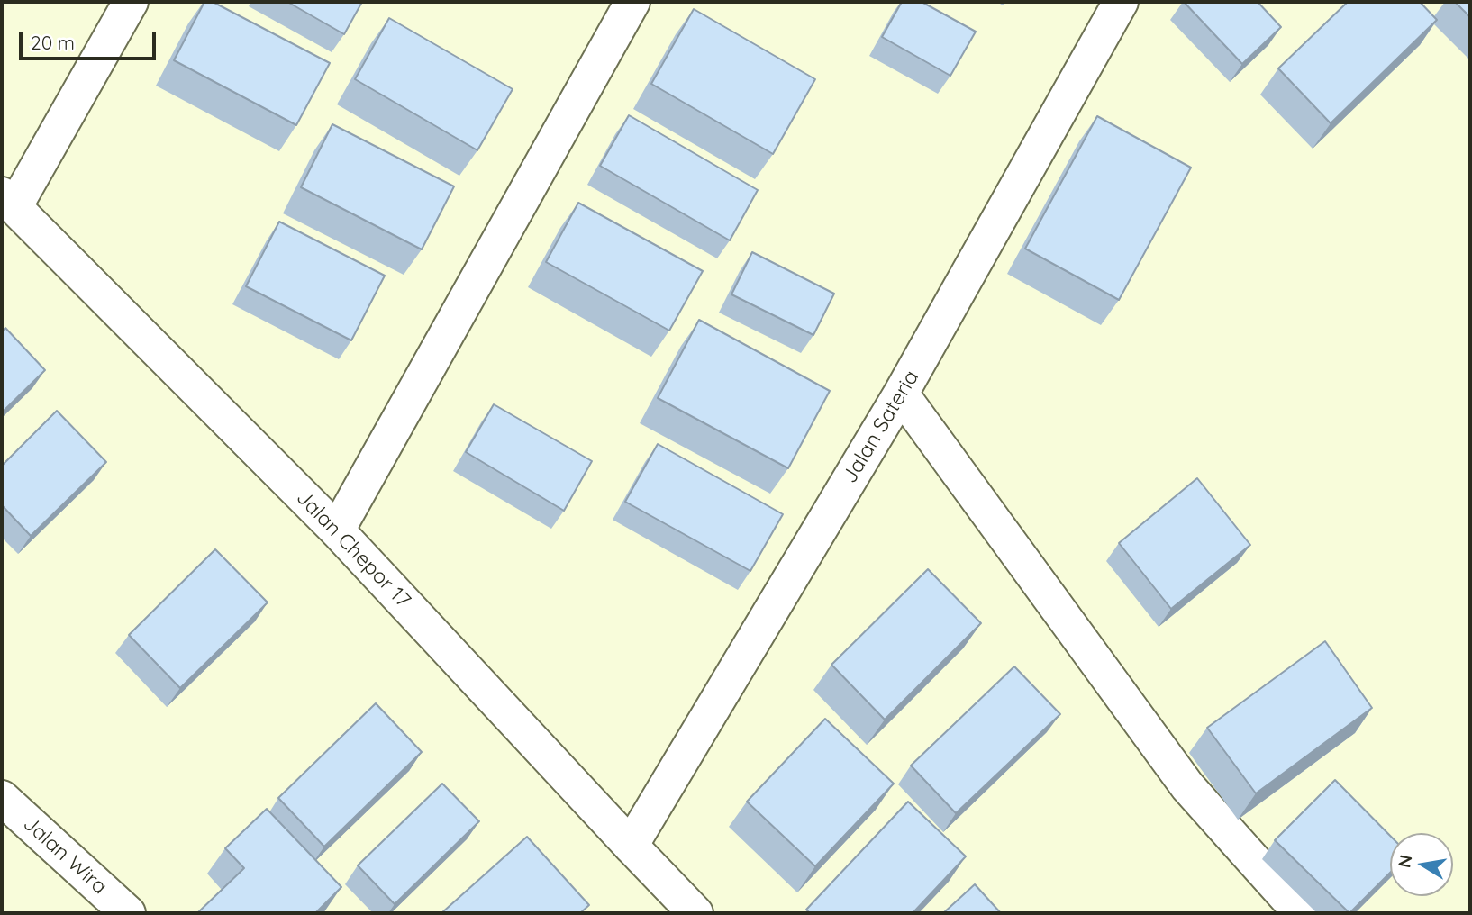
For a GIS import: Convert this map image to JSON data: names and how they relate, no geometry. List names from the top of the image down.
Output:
{
  "streets": {
    "street": ["Jalan Sateria", "Jalan Chepor 17", "Jalan Wira"]
  },
  "crossings": [
    ["Jalan Sateria", "Jalan Chepor 17"]
  ],
  "scale_bar": "20 m",
  "north": "left"
}
